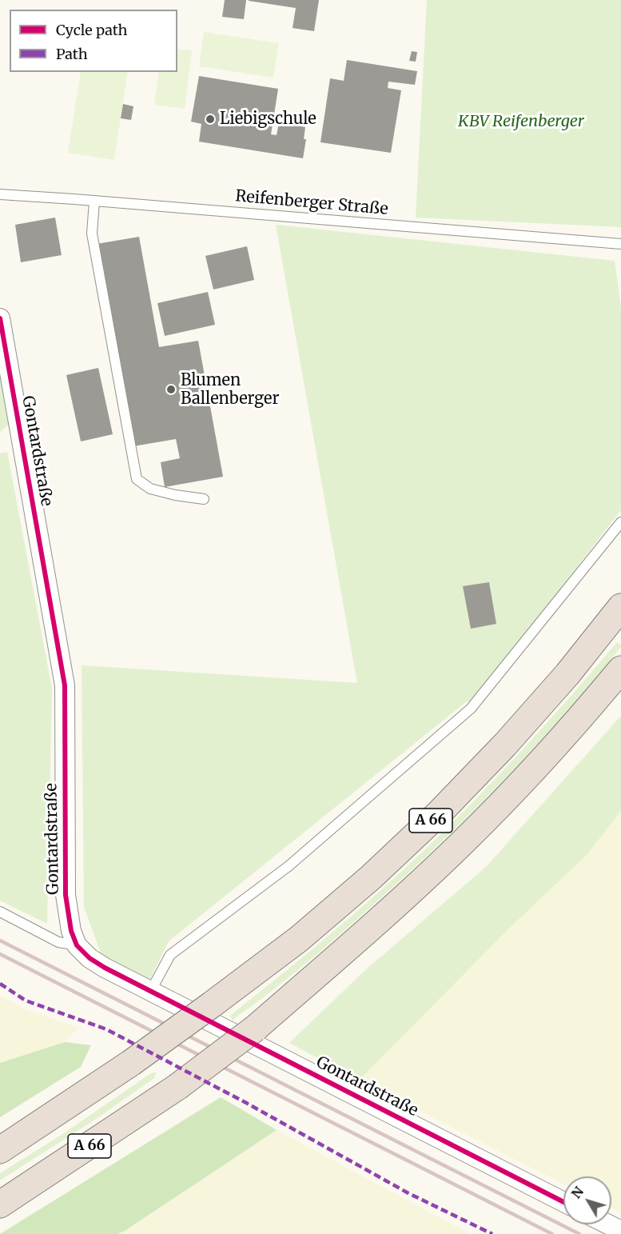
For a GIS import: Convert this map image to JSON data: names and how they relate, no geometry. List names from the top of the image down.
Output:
{
  "streets": {
    "highway": ["A 66"],
    "street": ["Gontardstraße"],
    "lane": ["Reifenberger Straße"]
  },
  "parks": ["KBV Reifenberger"],
  "places": ["Liebigschule", "Blumen Ballenberger"],
  "legend": ["Cycle path", "Path"],
  "north": "top left"
}
